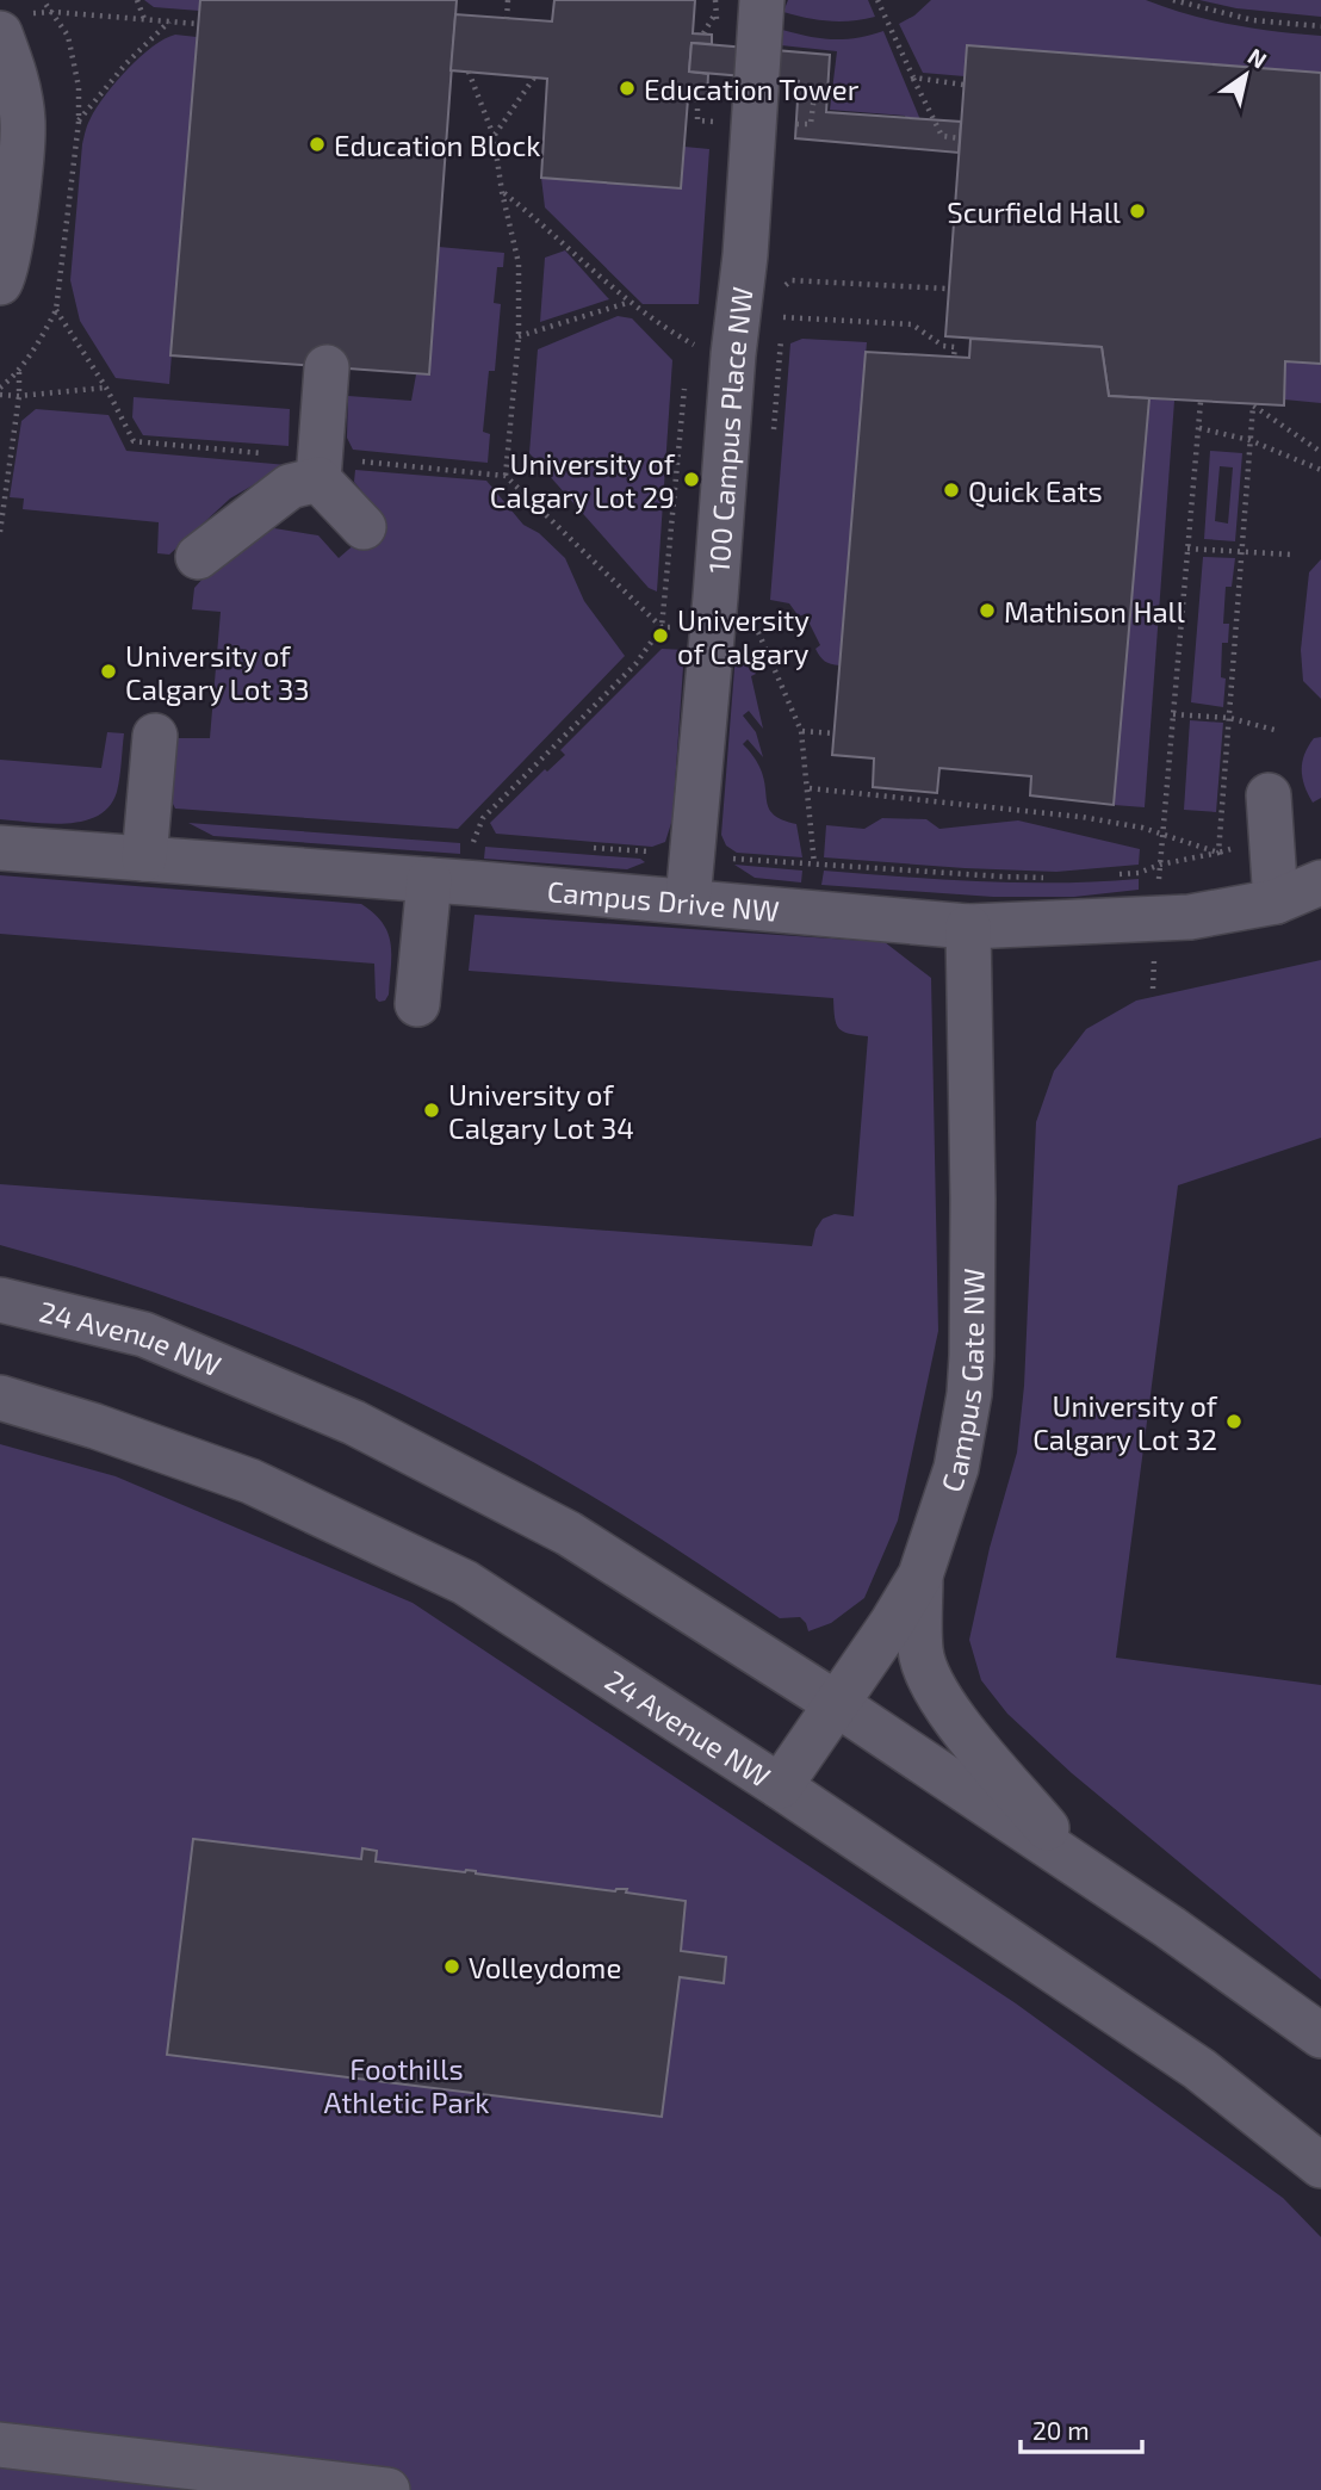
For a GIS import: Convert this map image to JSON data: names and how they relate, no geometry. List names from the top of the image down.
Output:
{
  "streets": {
    "street": [
      "100 Campus Place NW",
      "Campus Drive NW",
      "24 Avenue NW",
      "Campus Gate NW"
    ]
  },
  "crossings": [
    ["100 Campus Place NW", "Campus Drive NW"],
    ["Campus Drive NW", "Campus Gate NW"],
    ["24 Avenue NW", "Campus Gate NW"]
  ],
  "parks": ["Foothills Athletic Park"],
  "places": [
    "Education Tower",
    "Education Block",
    "Scurfield Hall",
    "University of Calgary Lot 29",
    "Quick Eats",
    "Mathison Hall",
    "University of Calgary",
    "University of Calgary Lot 33",
    "University of Calgary Lot 34",
    "University of Calgary Lot 32",
    "Volleydome"
  ],
  "scale_bar": "20 m",
  "north": "top right"
}
